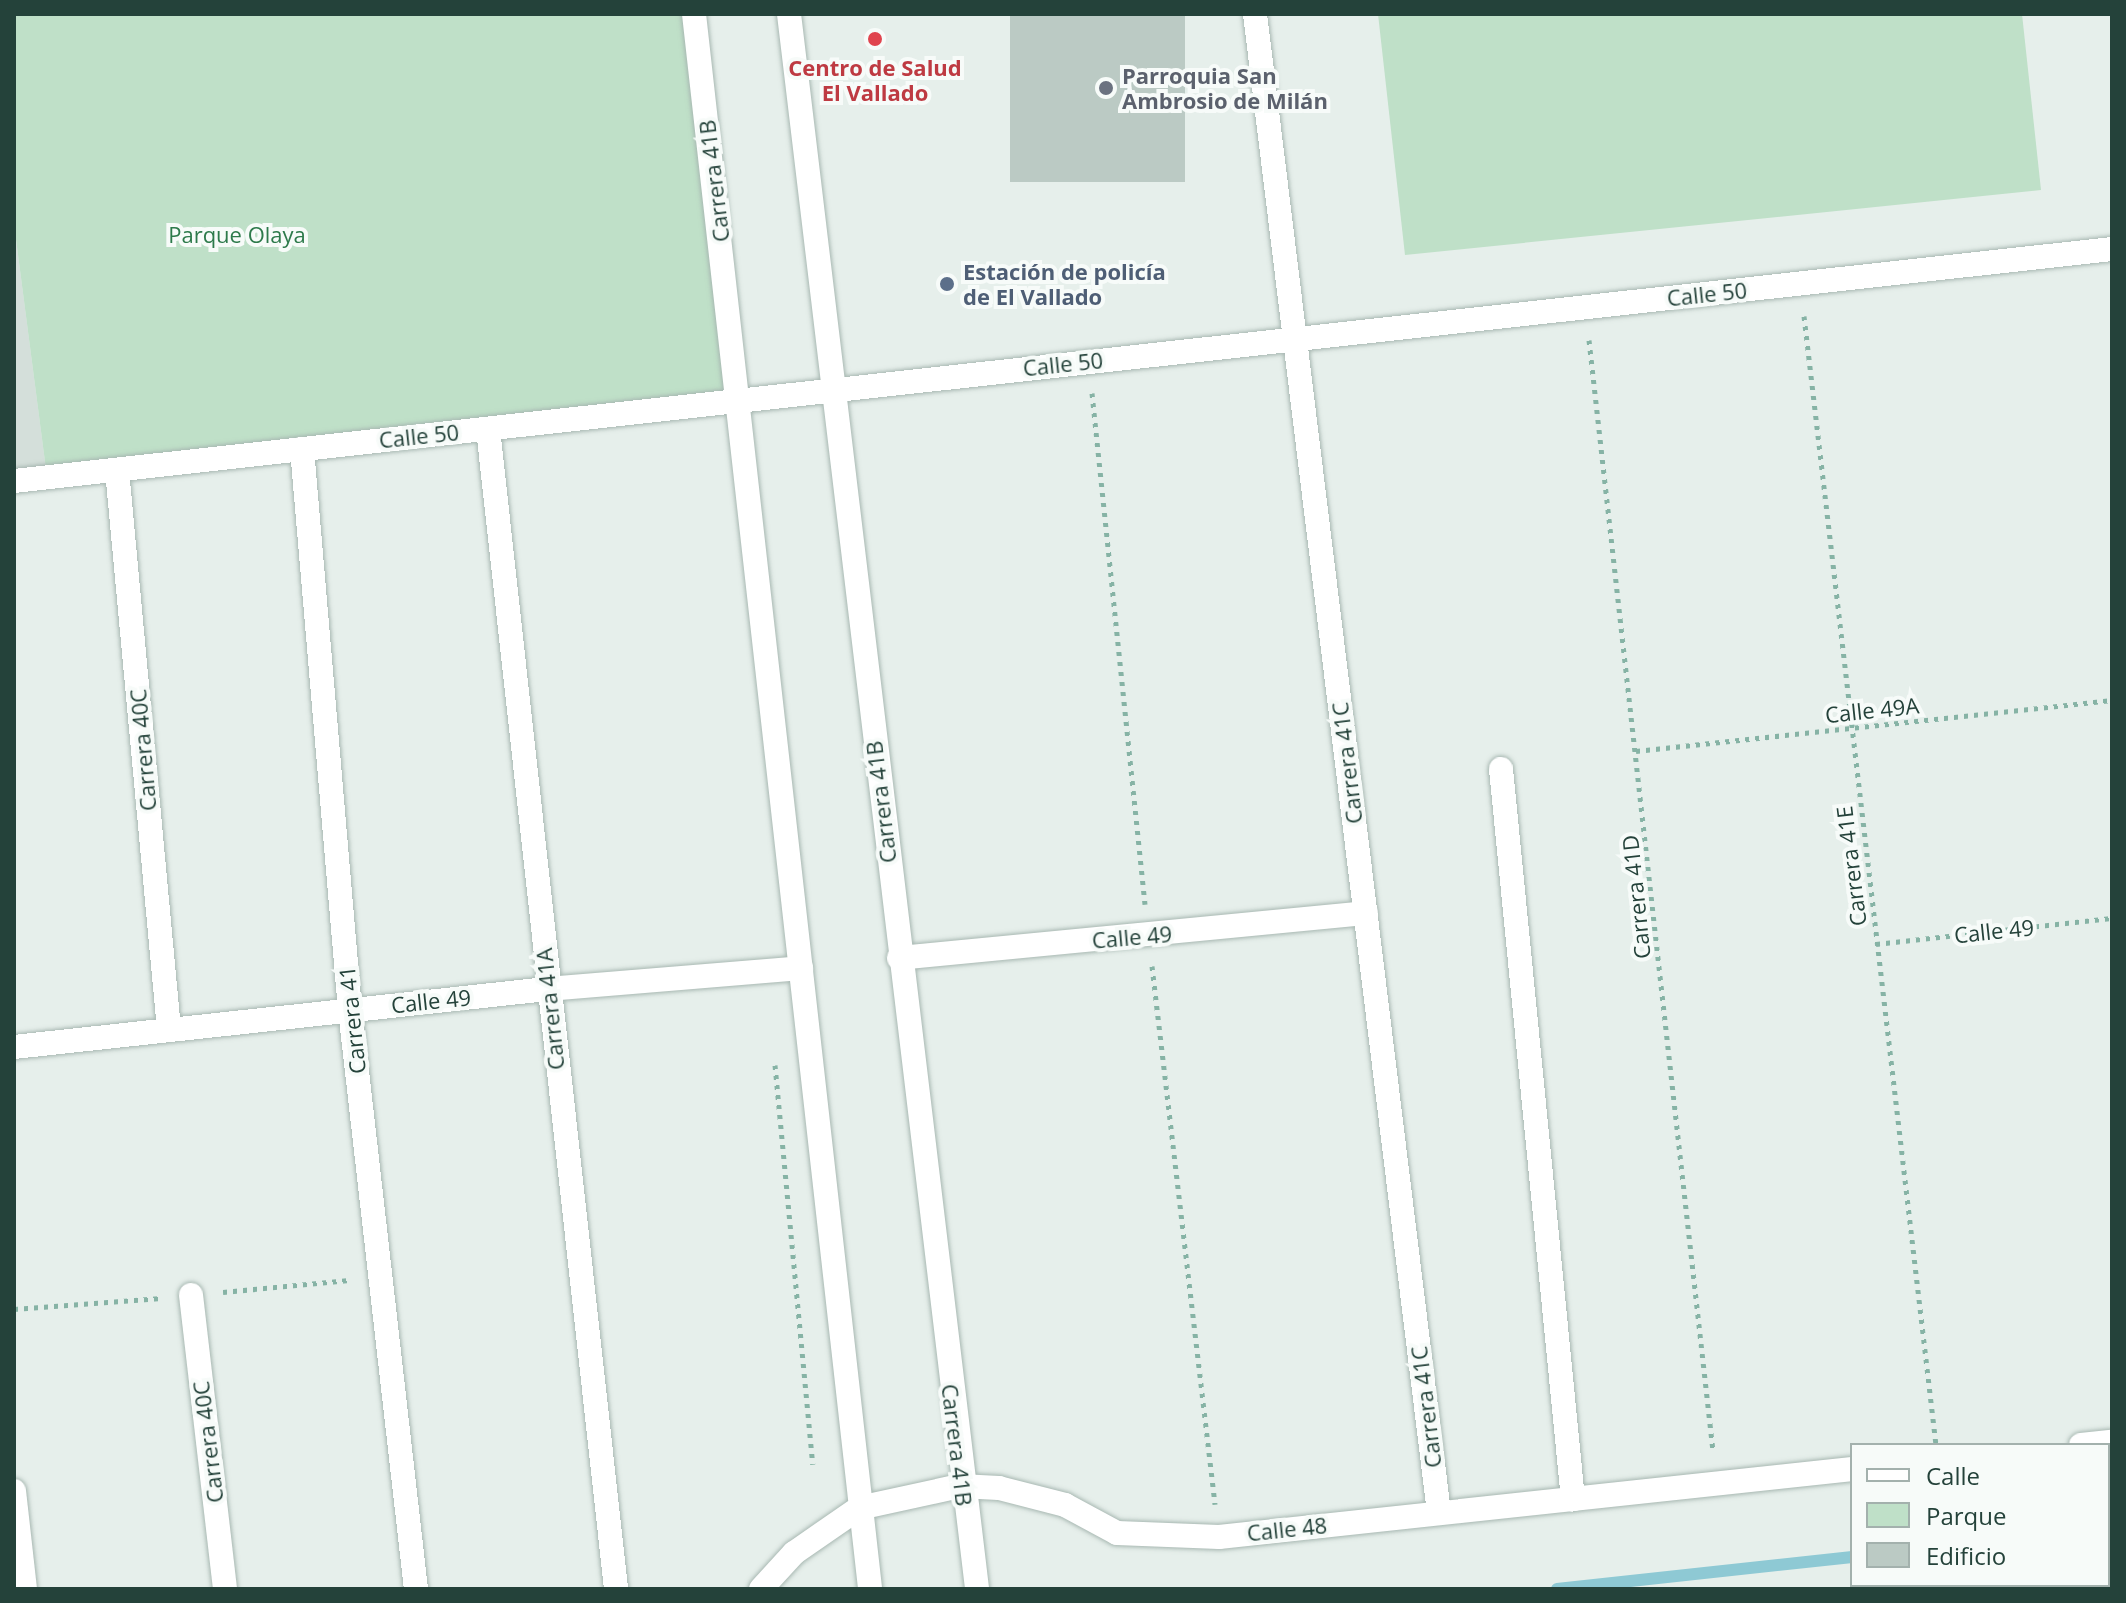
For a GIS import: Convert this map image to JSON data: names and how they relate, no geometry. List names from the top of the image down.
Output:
{
  "streets": {
    "street": [
      "Carrera 41B",
      "Calle 50",
      "Carrera 40C",
      "Carrera 41C",
      "Calle 49",
      "Carrera 41A",
      "Carrera 41",
      "Calle 48"
    ],
    "path": ["Calle 49A", "Carrera 41E", "Carrera 41D"]
  },
  "crossings": [
    ["Carrera 41B", "Calle 50"],
    ["Carrera 41B", "Calle 49"],
    ["Carrera 41B", "Calle 48"],
    ["Calle 50", "Carrera 40C"],
    ["Calle 50", "Carrera 41C"],
    ["Calle 50", "Carrera 41E"],
    ["Calle 50", "Carrera 41D"],
    ["Calle 50", "Carrera 41A"],
    ["Calle 50", "Carrera 41"],
    ["Calle 49A", "Carrera 41E"],
    ["Calle 49A", "Carrera 41D"],
    ["Carrera 40C", "Calle 49"],
    ["Carrera 41C", "Calle 49"],
    ["Carrera 41C", "Calle 48"],
    ["Carrera 41E", "Calle 49"],
    ["Carrera 41D", "Calle 48"],
    ["Calle 49", "Carrera 41A"],
    ["Calle 49", "Carrera 41"]
  ],
  "parks": ["Parque Olaya"],
  "places": ["Centro de Salud El Vallado", "Parroquia San Ambrosio de Milán", "Estación de policía de El Vallado"],
  "legend": ["Calle", "Parque", "Edificio"]
}
